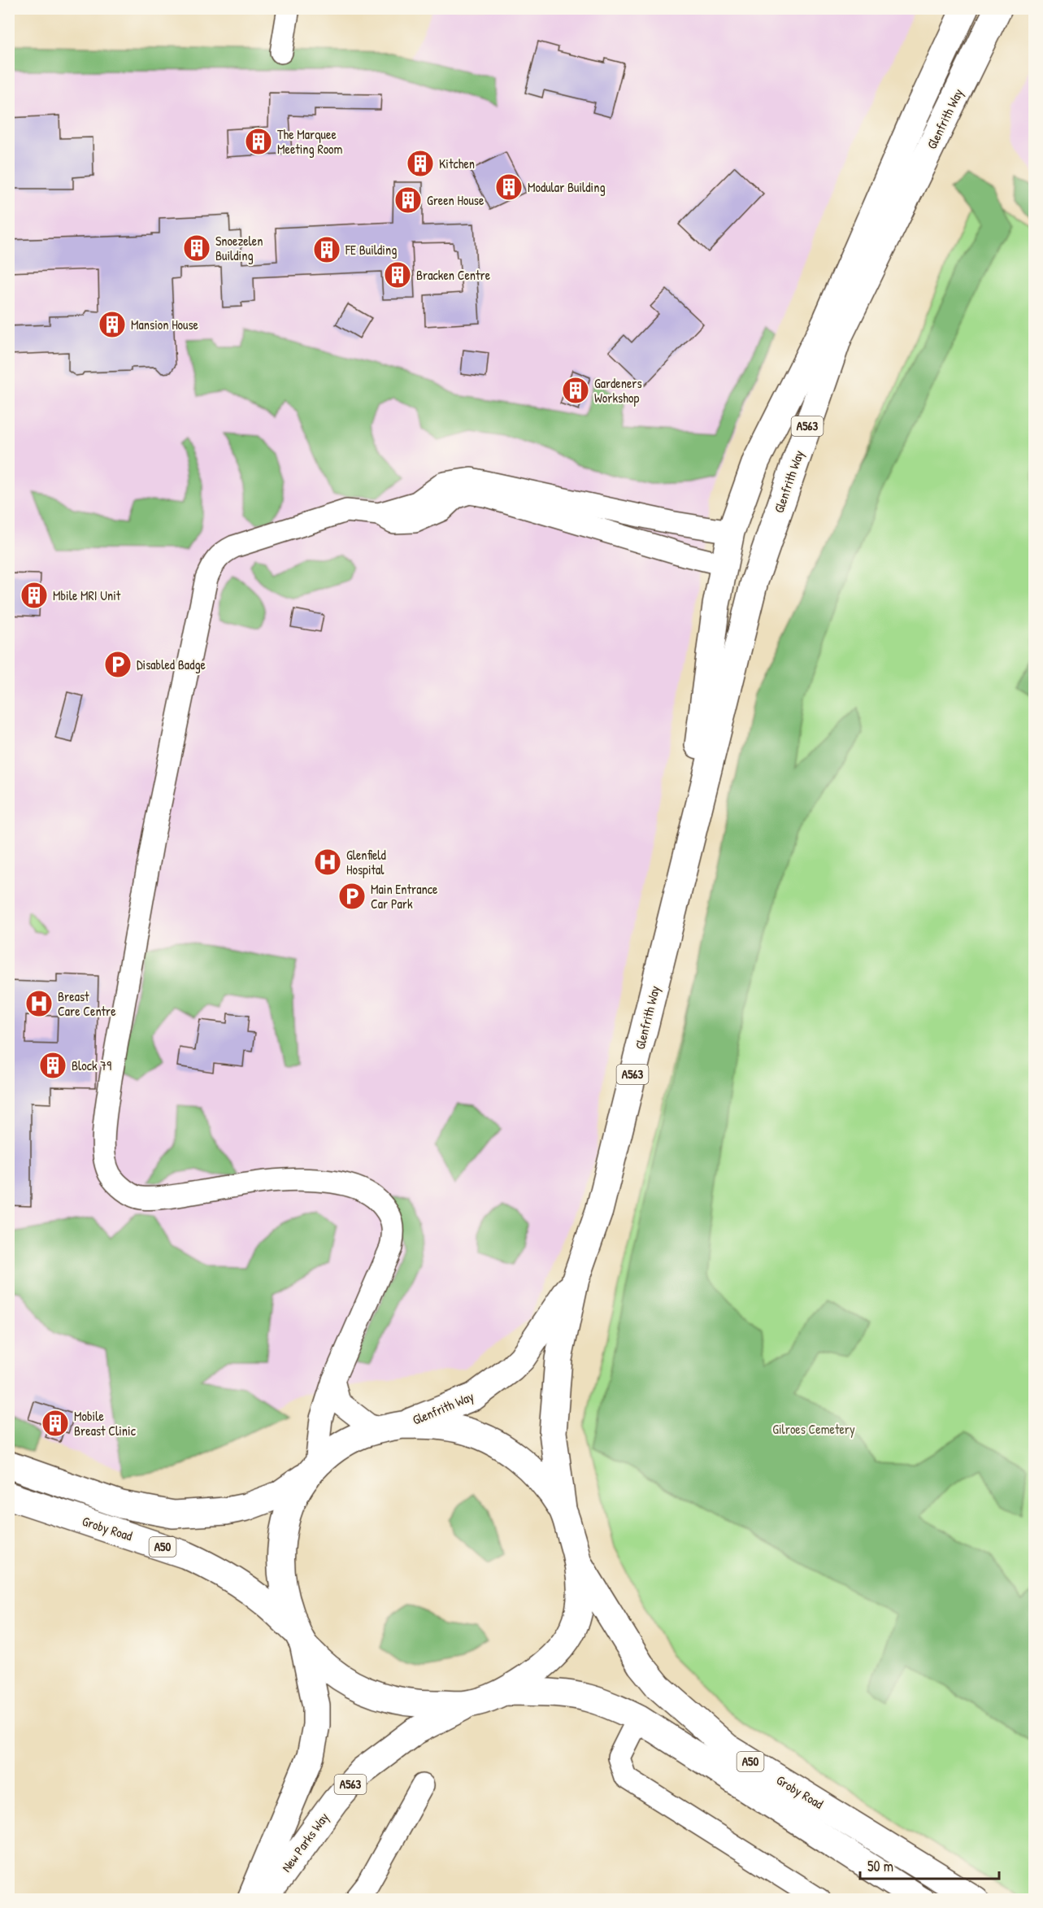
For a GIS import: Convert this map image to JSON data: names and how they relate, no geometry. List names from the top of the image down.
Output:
{
  "streets": {
    "main road": [
      "Glenfrith Way",
      "A563",
      "Groby Road",
      "A50",
      "New Parks Way"
    ]
  },
  "crossings": [
    ["Glenfrith Way", "A563"],
    ["Glenfrith Way", "A50"],
    ["Groby Road", "A50"],
    ["Groby Road", "New Parks Way"],
    ["A50", "New Parks Way"]
  ],
  "parks": ["Gilroes Cemetery"],
  "places": {
    "building": [
      "The Marquee Meeting Room",
      "Kitchen",
      "Modular Building",
      "Green House",
      "Snoezelen Building",
      "FE Building",
      "Bracken Centre",
      "Mansion House",
      "Gardeners Workshop",
      "Mbile MRI Unit",
      "Block 79",
      "Mobile Breast Clinic"
    ],
    "parking": ["Disabled Badge", "Main Entrance Car Park"],
    "hospital": ["Glenfield Hospital", "Breast Care Centre"]
  },
  "scale_bar": "50 m"
}
